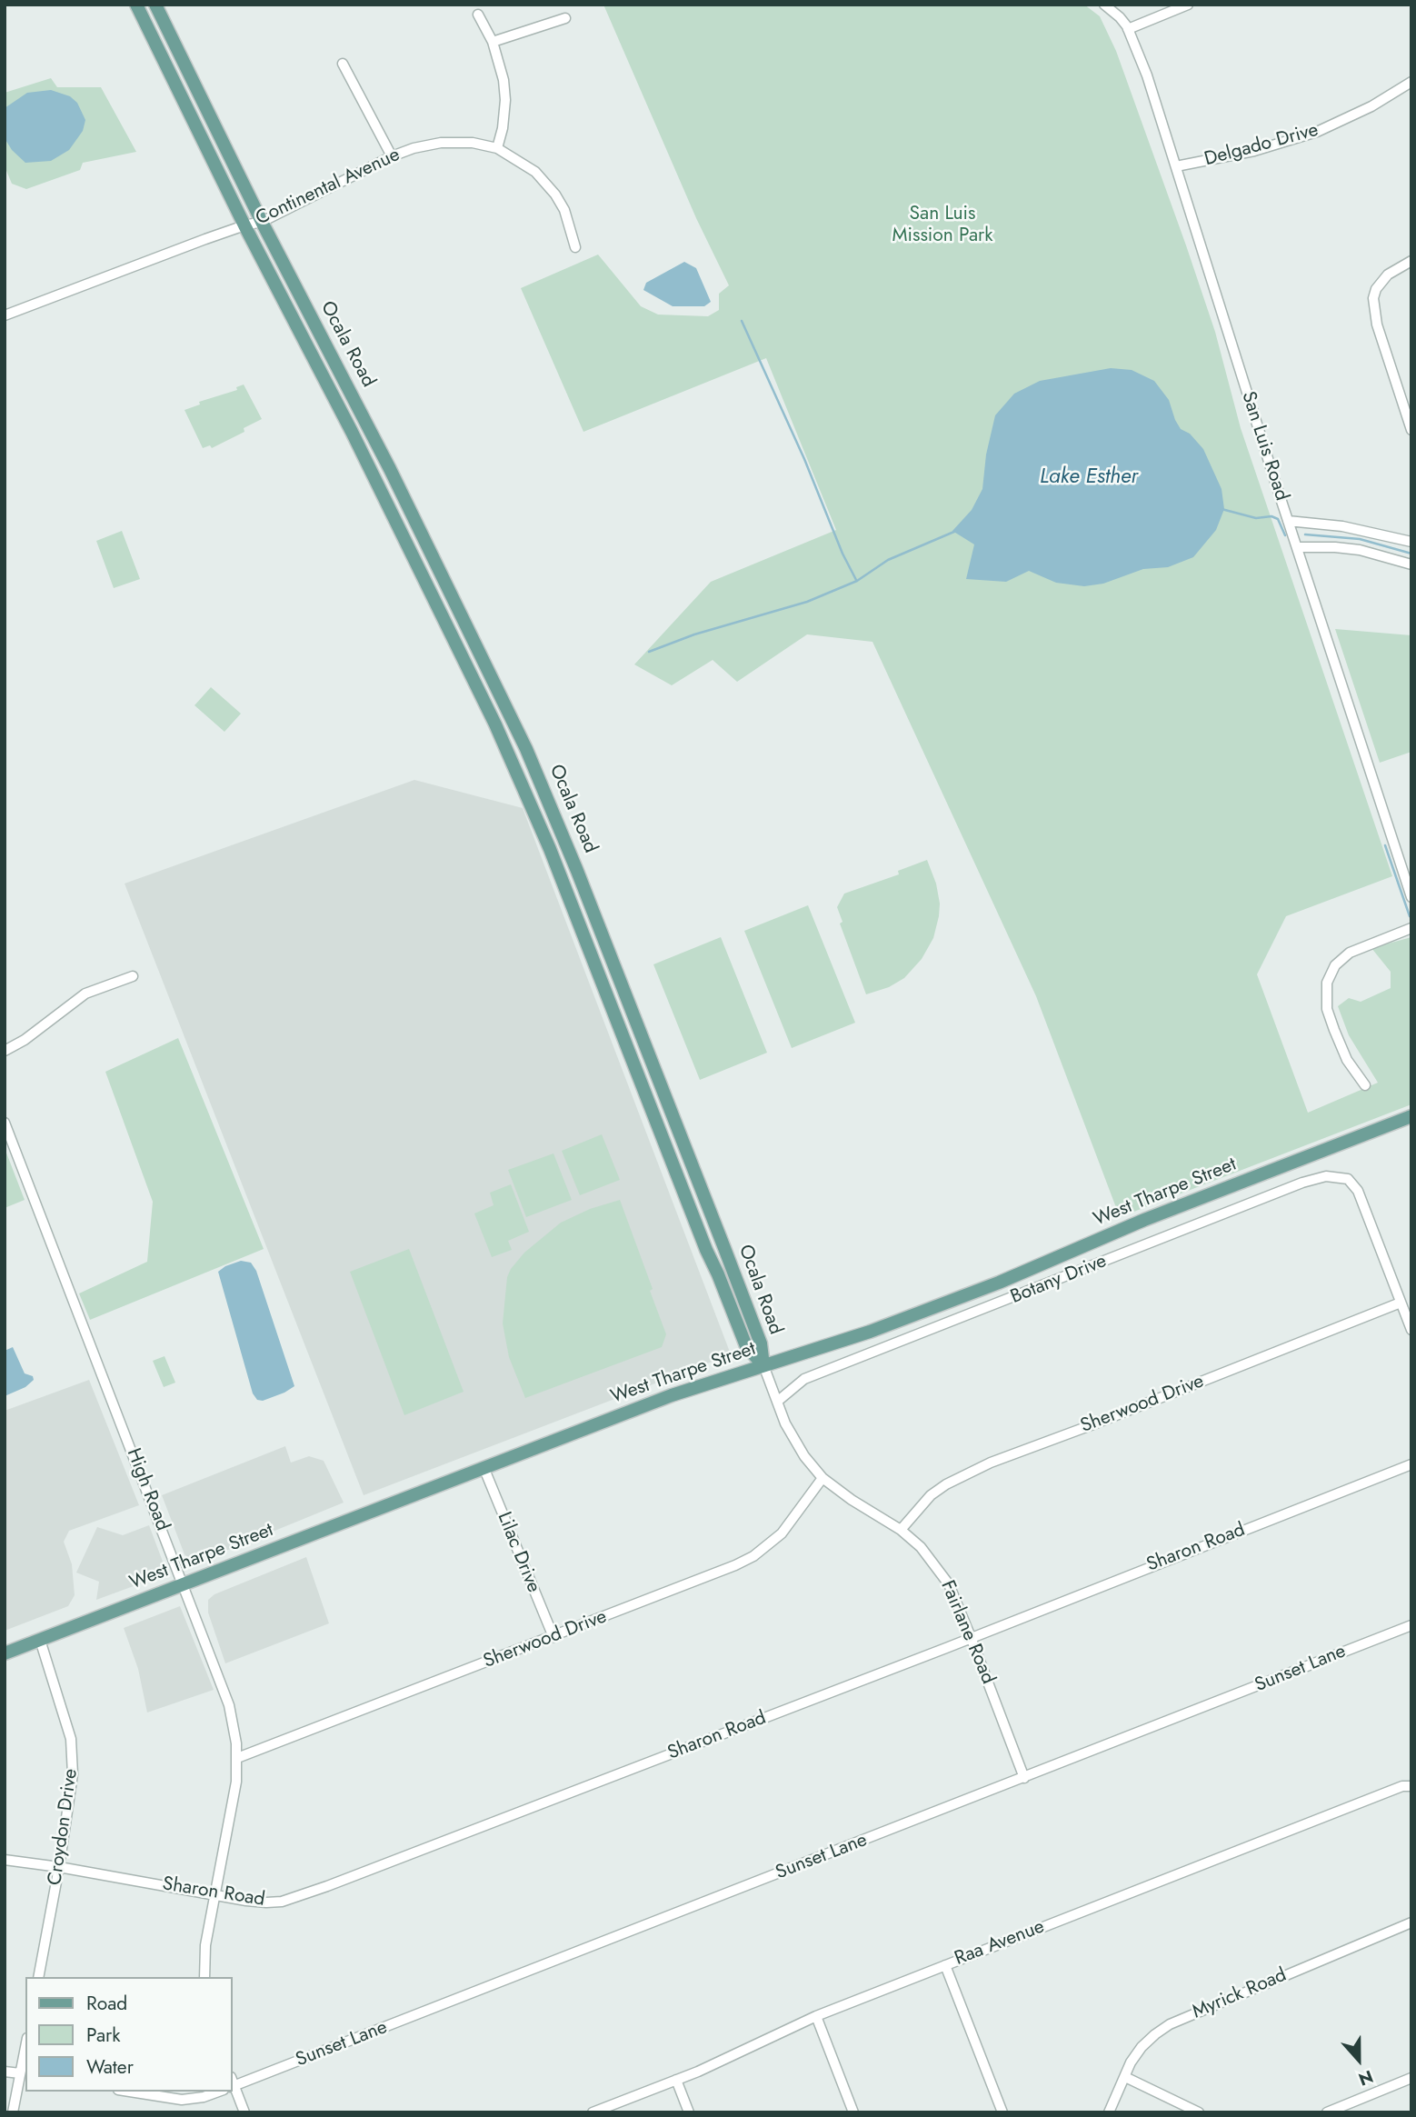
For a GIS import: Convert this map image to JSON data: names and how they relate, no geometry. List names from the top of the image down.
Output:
{
  "streets": {
    "main road": ["Ocala Road", "West Tharpe Street"],
    "street": [
      "Delgado Drive",
      "Continental Avenue",
      "San Luis Road",
      "Botany Drive",
      "Sherwood Drive",
      "High Road",
      "Sharon Road",
      "Lilac Drive",
      "Fairlane Road",
      "Sunset Lane",
      "Croydon Drive",
      "Raa Avenue",
      "Myrick Road"
    ]
  },
  "crossings": [
    ["Delgado Drive", "San Luis Road"],
    ["Continental Avenue", "Ocala Road"],
    ["Ocala Road", "West Tharpe Street"],
    ["Ocala Road", "Fairlane Road"],
    ["West Tharpe Street", "High Road"],
    ["West Tharpe Street", "Lilac Drive"],
    ["West Tharpe Street", "Fairlane Road"],
    ["West Tharpe Street", "Croydon Drive"],
    ["Botany Drive", "Sherwood Drive"],
    ["Botany Drive", "Fairlane Road"],
    ["Sherwood Drive", "High Road"],
    ["Sherwood Drive", "Lilac Drive"],
    ["Sherwood Drive", "Fairlane Road"],
    ["High Road", "Sharon Road"],
    ["Sharon Road", "Fairlane Road"],
    ["Sharon Road", "Croydon Drive"],
    ["Fairlane Road", "Sunset Lane"]
  ],
  "water": ["Lake Esther"],
  "parks": ["San Luis Mission Park"],
  "legend": ["Road", "Park", "Water"],
  "north": "bottom"
}
